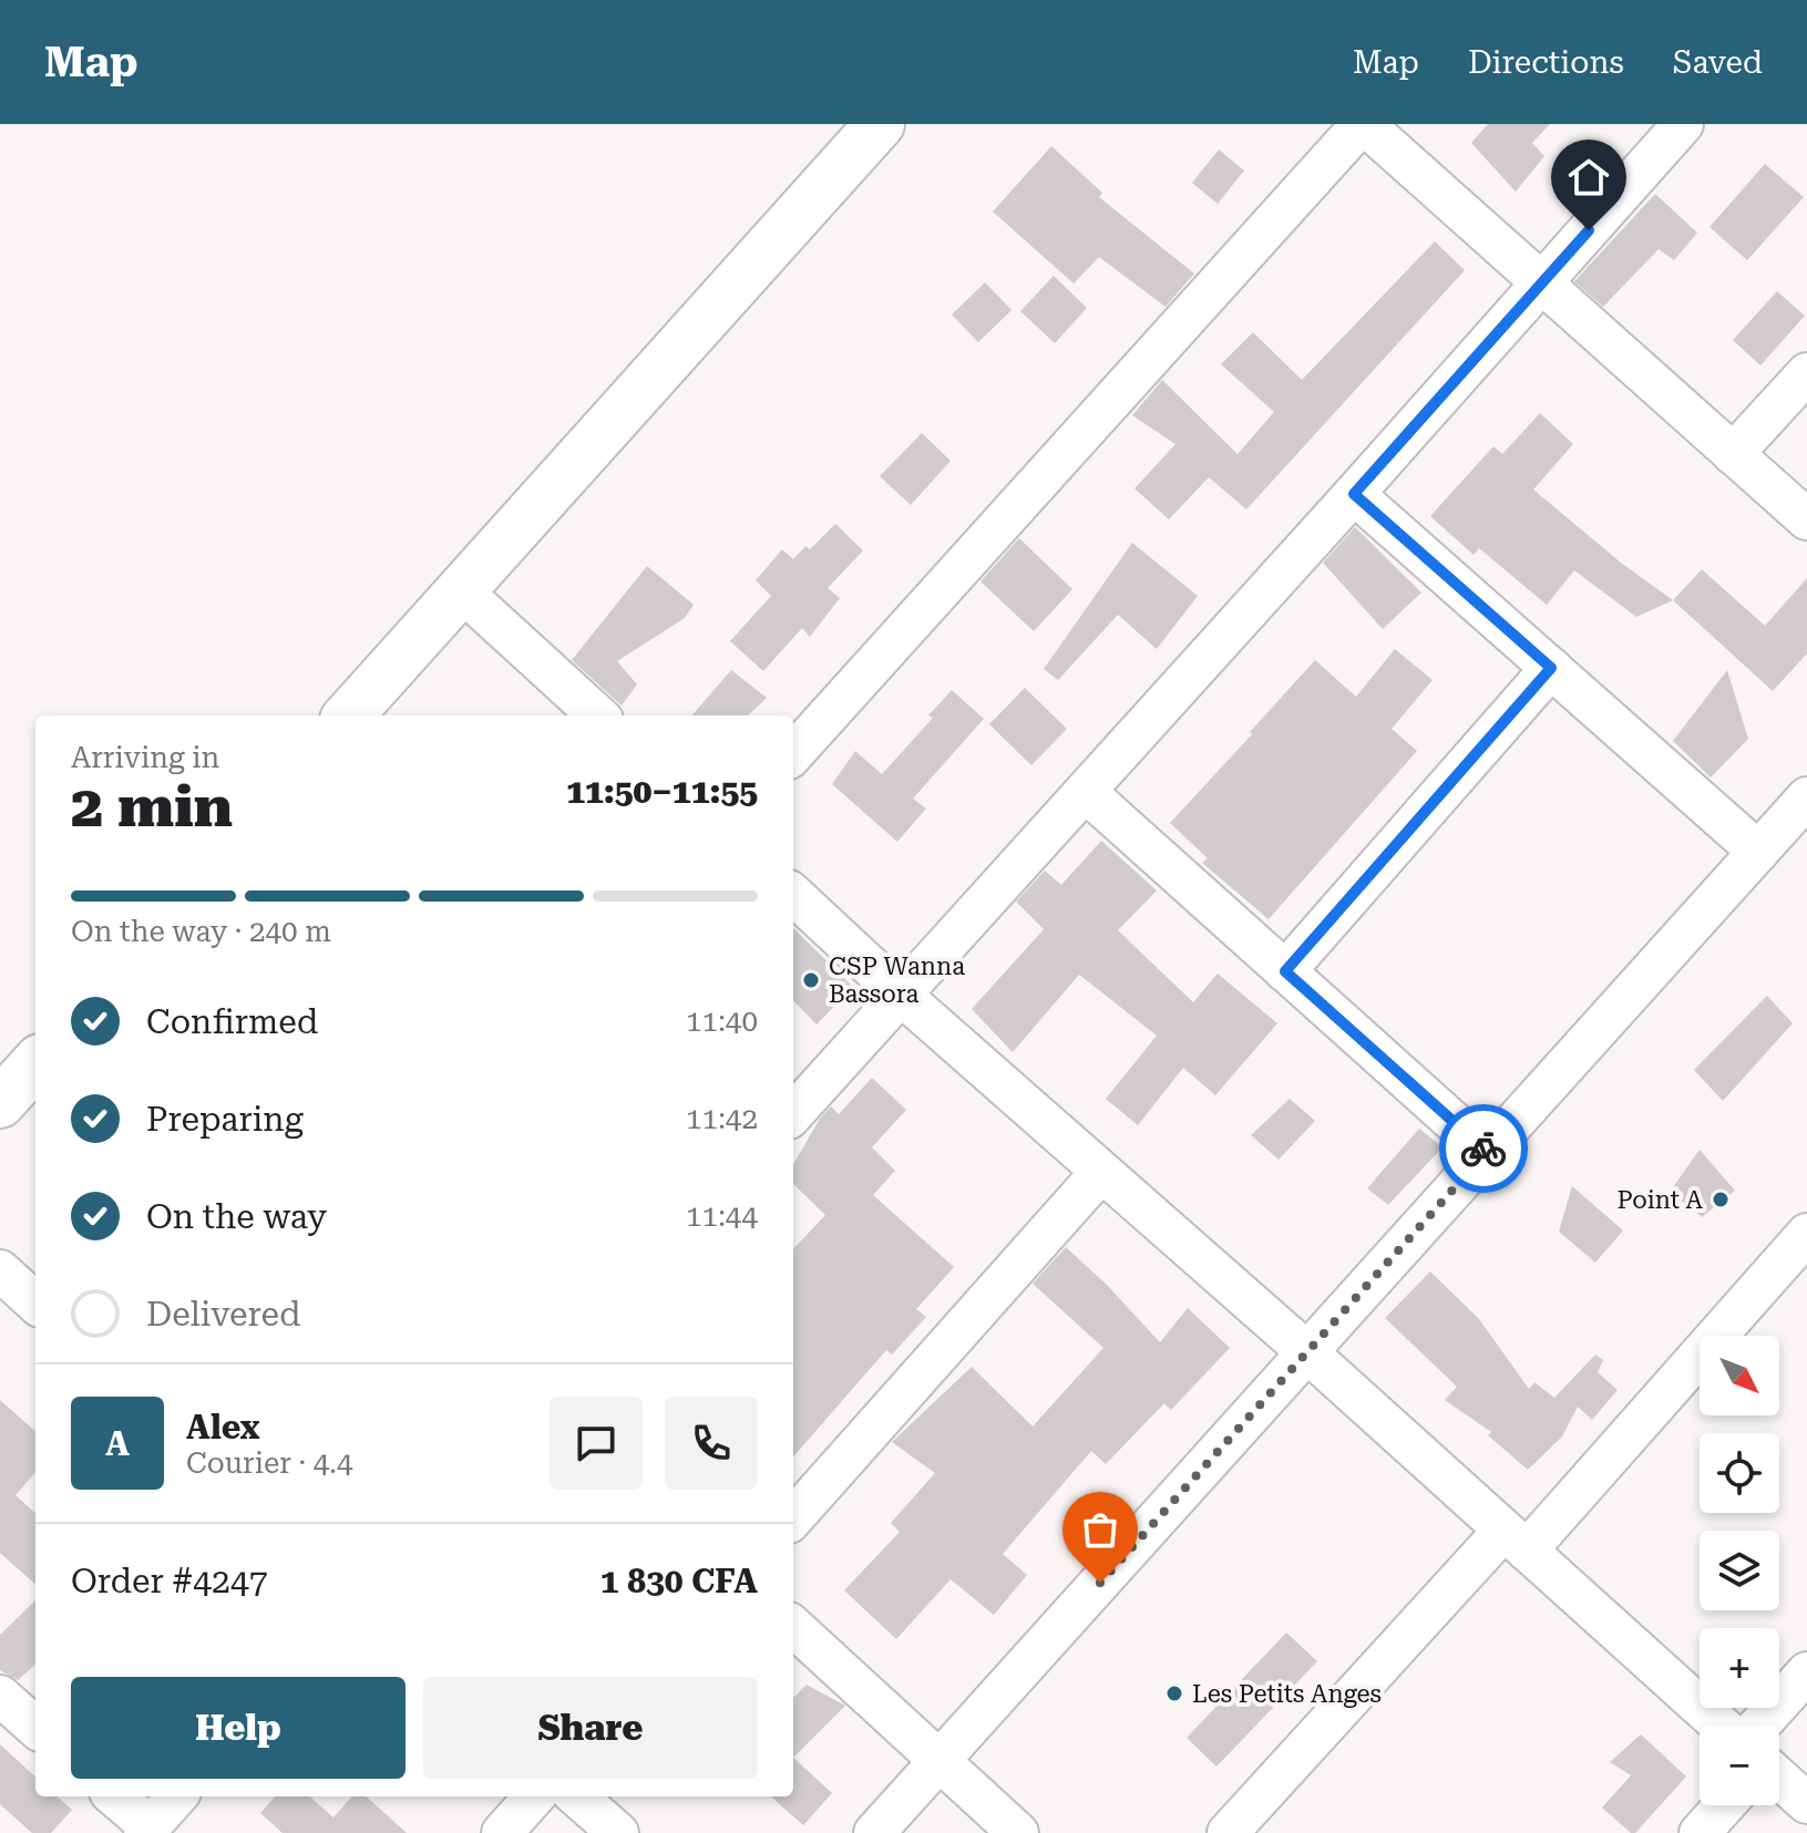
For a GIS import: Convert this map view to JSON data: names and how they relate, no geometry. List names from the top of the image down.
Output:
{
  "places": ["CSP Wanna Bassora", "Point A", "Les Petits Anges"],
  "north": "bottom right",
  "page": {
    "header": "Map",
    "nav": ["Map", "Directions", "Saved"],
    "heading": ["2 min", "Arriving in", "11:50–11:55"],
    "panel": [
      "Alex",
      "Courier · 4.4",
      "Order #4247",
      "1 830 CFA"
    ],
    "bar": "On the way · 240 m",
    "list": [
      ["Confirmed", "11:40"],
      ["Preparing", "11:42"],
      ["On the way", "11:44"],
      "Delivered"
    ],
    "map_buttons": ["+", "−"],
    "round": "A",
    "buttons": ["Help", "Share"]
  }
}
